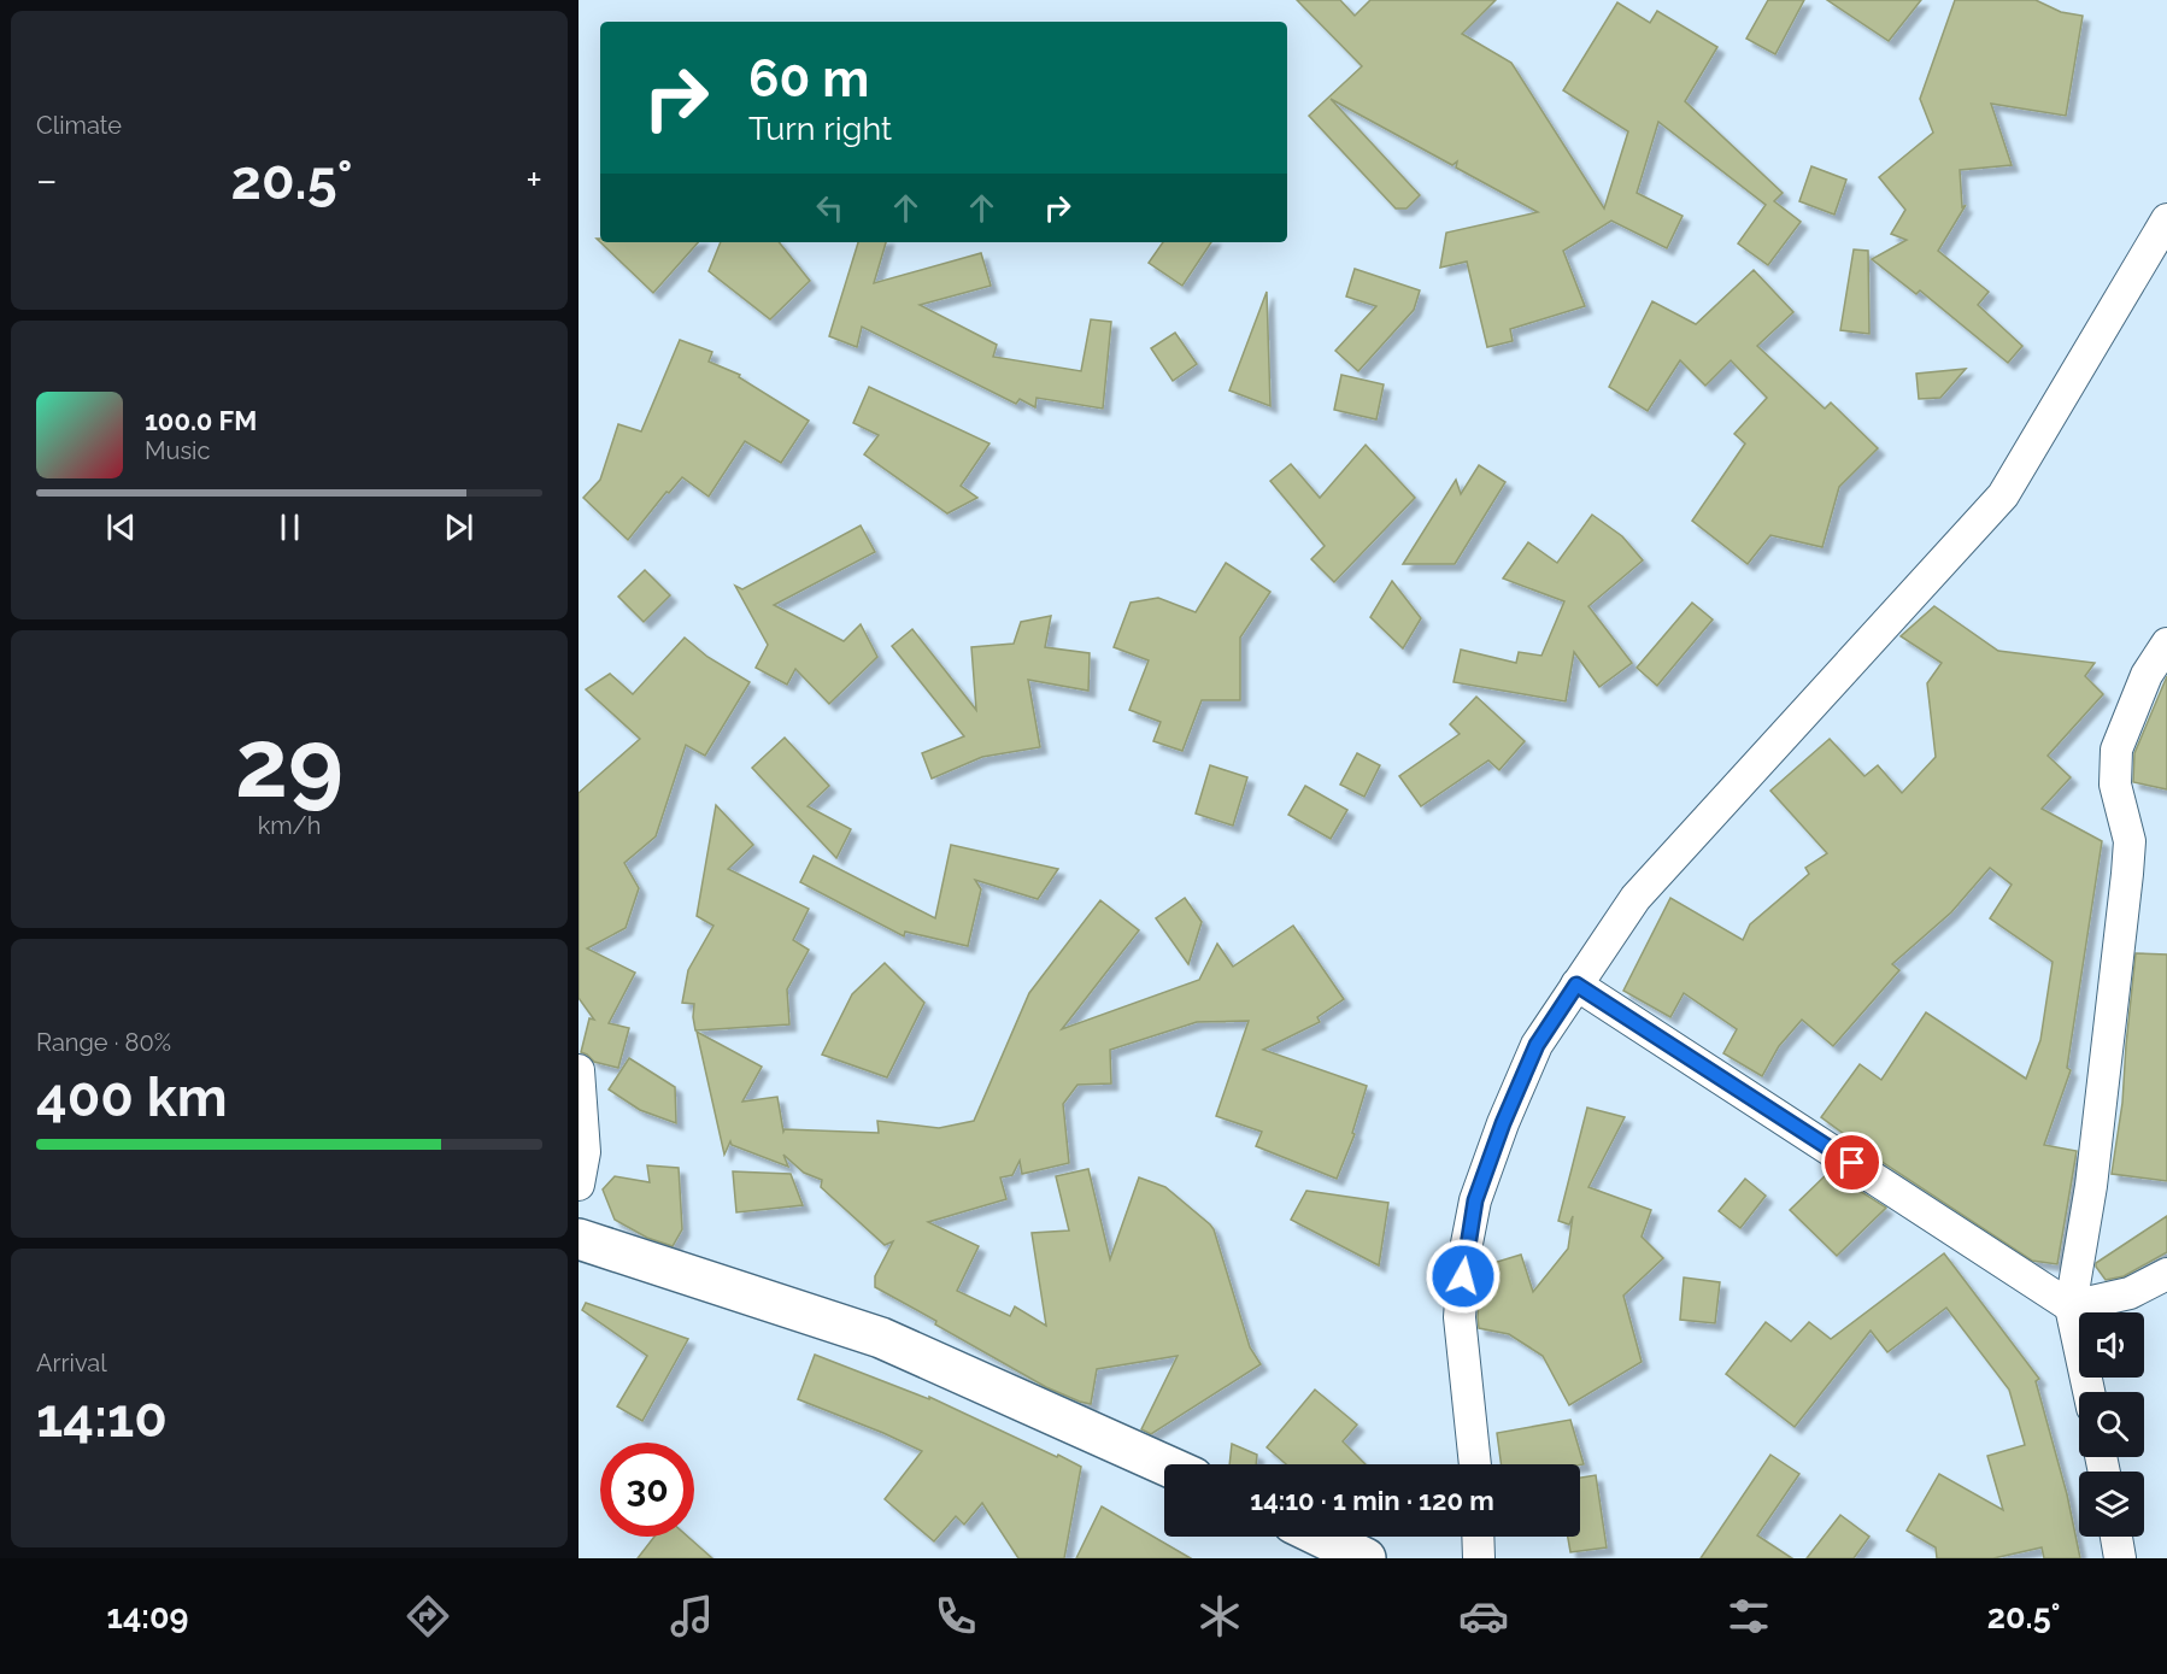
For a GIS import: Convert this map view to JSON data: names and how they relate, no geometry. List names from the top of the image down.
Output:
{
  "page": {
    "tile": [
      "Climate",
      ["29", "km/h"],
      ["Range · 80%", "400 km"],
      ["Arrival", "14:10"]
    ],
    "turn": ["60 m", "Turn right"],
    "heat": ["−", "20.5°", "+"],
    "song": ["100.0 FM", "Music"],
    "limit": "30",
    "trip": "14:10 · 1 min · 120 m",
    "tabs": ["14:09", "20.5°"]
  }
}
